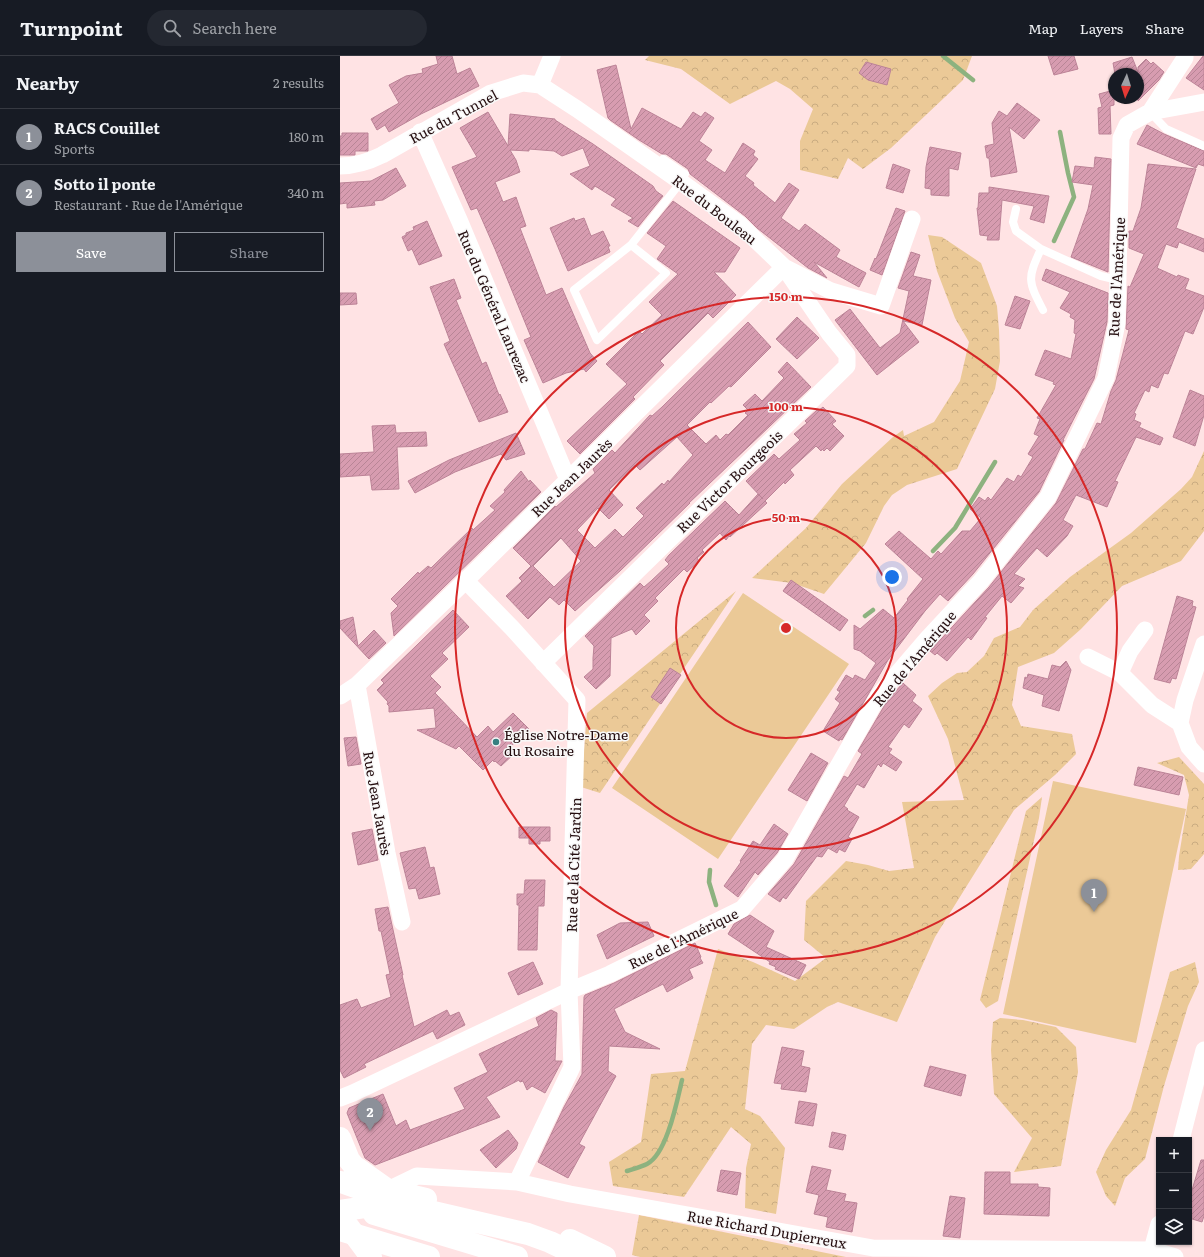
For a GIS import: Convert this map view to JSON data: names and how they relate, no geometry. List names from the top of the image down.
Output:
{
  "streets": {
    "street": [
      "Rue du Tunnel",
      "Rue du Bouleau",
      "Rue de l'Amérique",
      "Rue du Général Lanrezac",
      "Rue Jean Jaurès",
      "Rue Victor Bourgeois",
      "Rue de la Cité Jardin",
      "Rue Richard Dupierreux"
    ]
  },
  "crossings": [
    ["Rue du Tunnel", "Rue du Bouleau"],
    ["Rue du Tunnel", "Rue du Général Lanrezac"],
    ["Rue du Bouleau", "Rue Jean Jaurès"],
    ["Rue du Bouleau", "Rue Victor Bourgeois"],
    ["Rue de l'Amérique", "Rue de la Cité Jardin"],
    ["Rue du Général Lanrezac", "Rue Jean Jaurès"],
    ["Rue Jean Jaurès", "Rue Victor Bourgeois"],
    ["Rue Jean Jaurès", "Rue de la Cité Jardin"],
    ["Rue Victor Bourgeois", "Rue de la Cité Jardin"],
    ["Rue de la Cité Jardin", "Rue Richard Dupierreux"]
  ],
  "places": ["Église Notre-Dame du Rosaire"],
  "north": "bottom",
  "page": {
    "header": "Turnpoint",
    "search": "Search here",
    "nav": ["Map", "Layers", "Share"],
    "heading": ["Nearby", "2 results"],
    "list": [
      {
        "mark": "1",
        "name": "RACS Couillet",
        "note": "Sports",
        "value": "180 m"
      },
      {
        "mark": "2",
        "name": "Sotto il ponte",
        "note": "Restaurant · Rue de l'Amérique",
        "value": "340 m"
      }
    ],
    "buttons": ["Save", "Share"],
    "pins": ["1", "2"],
    "map_buttons": ["+", "−"]
  },
  "rings": ["150 m", "100 m", "50 m"]
}
